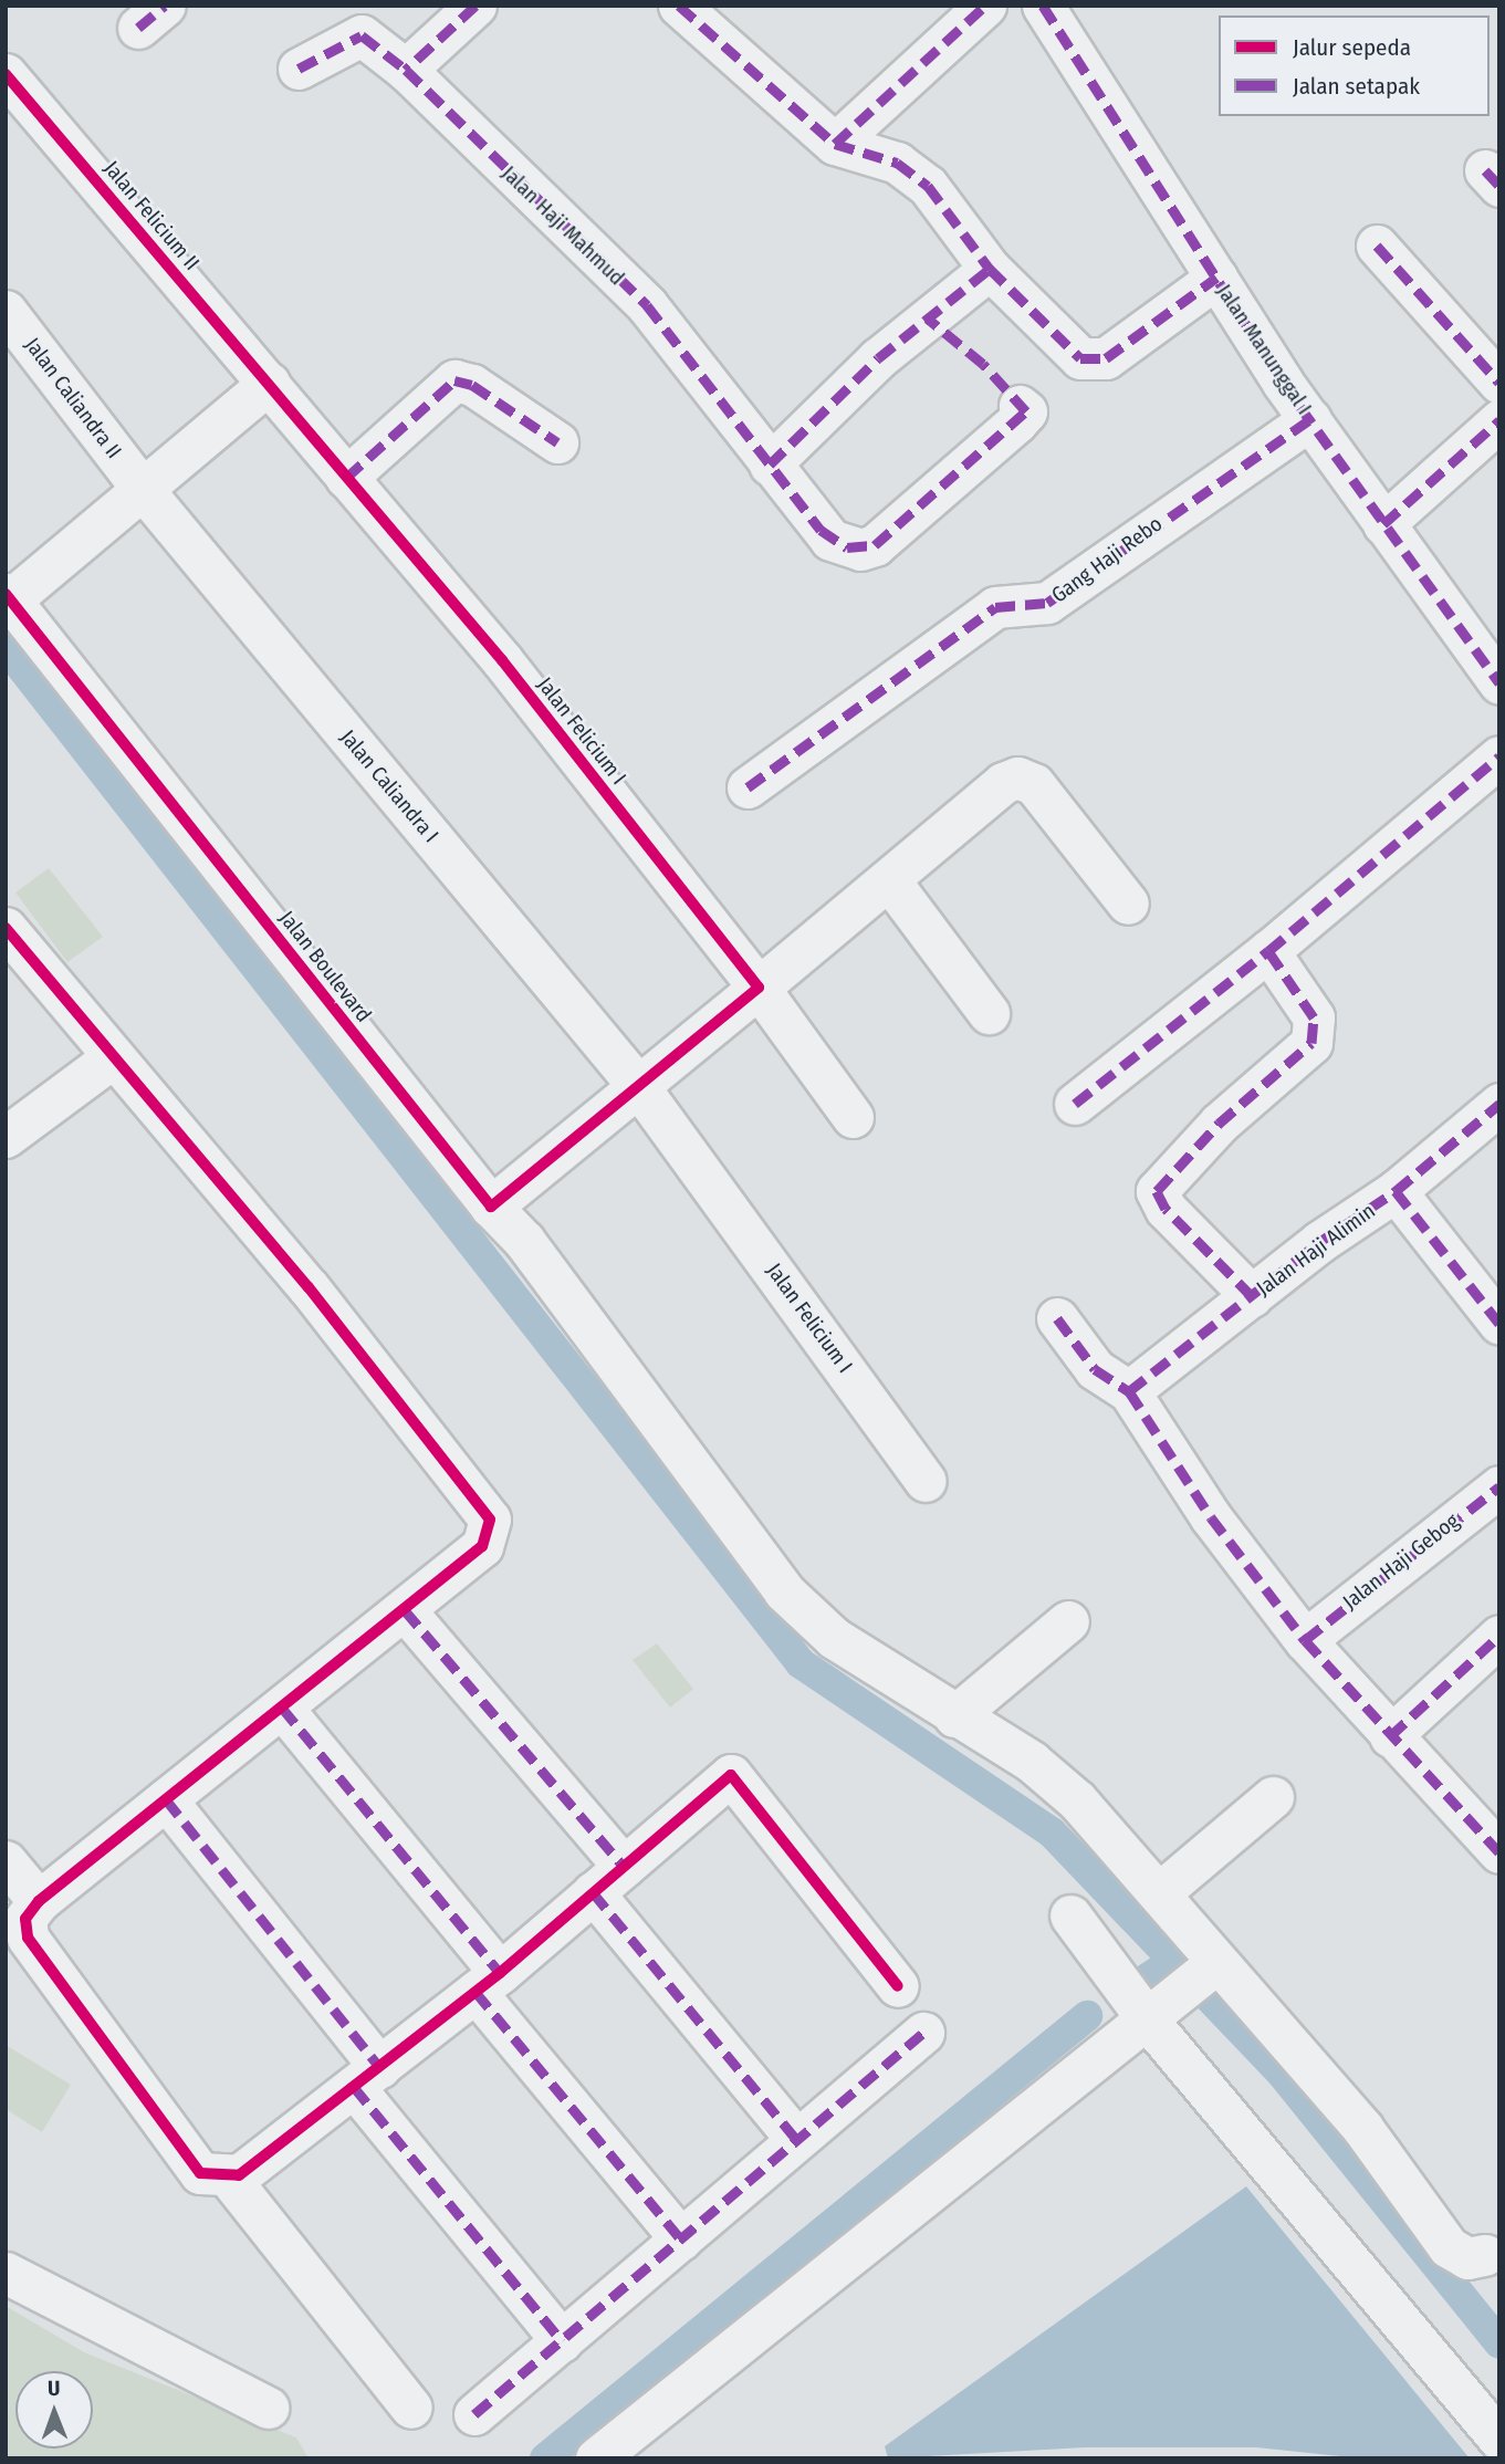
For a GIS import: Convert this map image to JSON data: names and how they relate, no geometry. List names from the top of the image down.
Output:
{
  "streets": {
    "street": [
      "Jalan Felicium II",
      "Jalan Haji Mahmud",
      "Jalan Manunggal I",
      "Jalan Caliandra II",
      "Gang Haji Rebo",
      "Jalan Felicium I",
      "Jalan Caliandra I",
      "Jalan Boulevard",
      "Jalan Haji Alimin",
      "Jalan Haji Gebog"
    ]
  },
  "crossings": [
    ["Jalan Felicium II", "Jalan Felicium I"],
    ["Jalan Felicium II", "Jalan Boulevard"],
    ["Jalan Manunggal I", "Gang Haji Rebo"],
    ["Jalan Caliandra II", "Jalan Caliandra I"],
    ["Jalan Caliandra II", "Jalan Boulevard"],
    ["Jalan Felicium I", "Jalan Caliandra I"],
    ["Jalan Felicium I", "Jalan Boulevard"],
    ["Jalan Caliandra I", "Jalan Boulevard"]
  ],
  "legend": ["Jalur sepeda", "Jalan setapak"],
  "north": "top"
}
